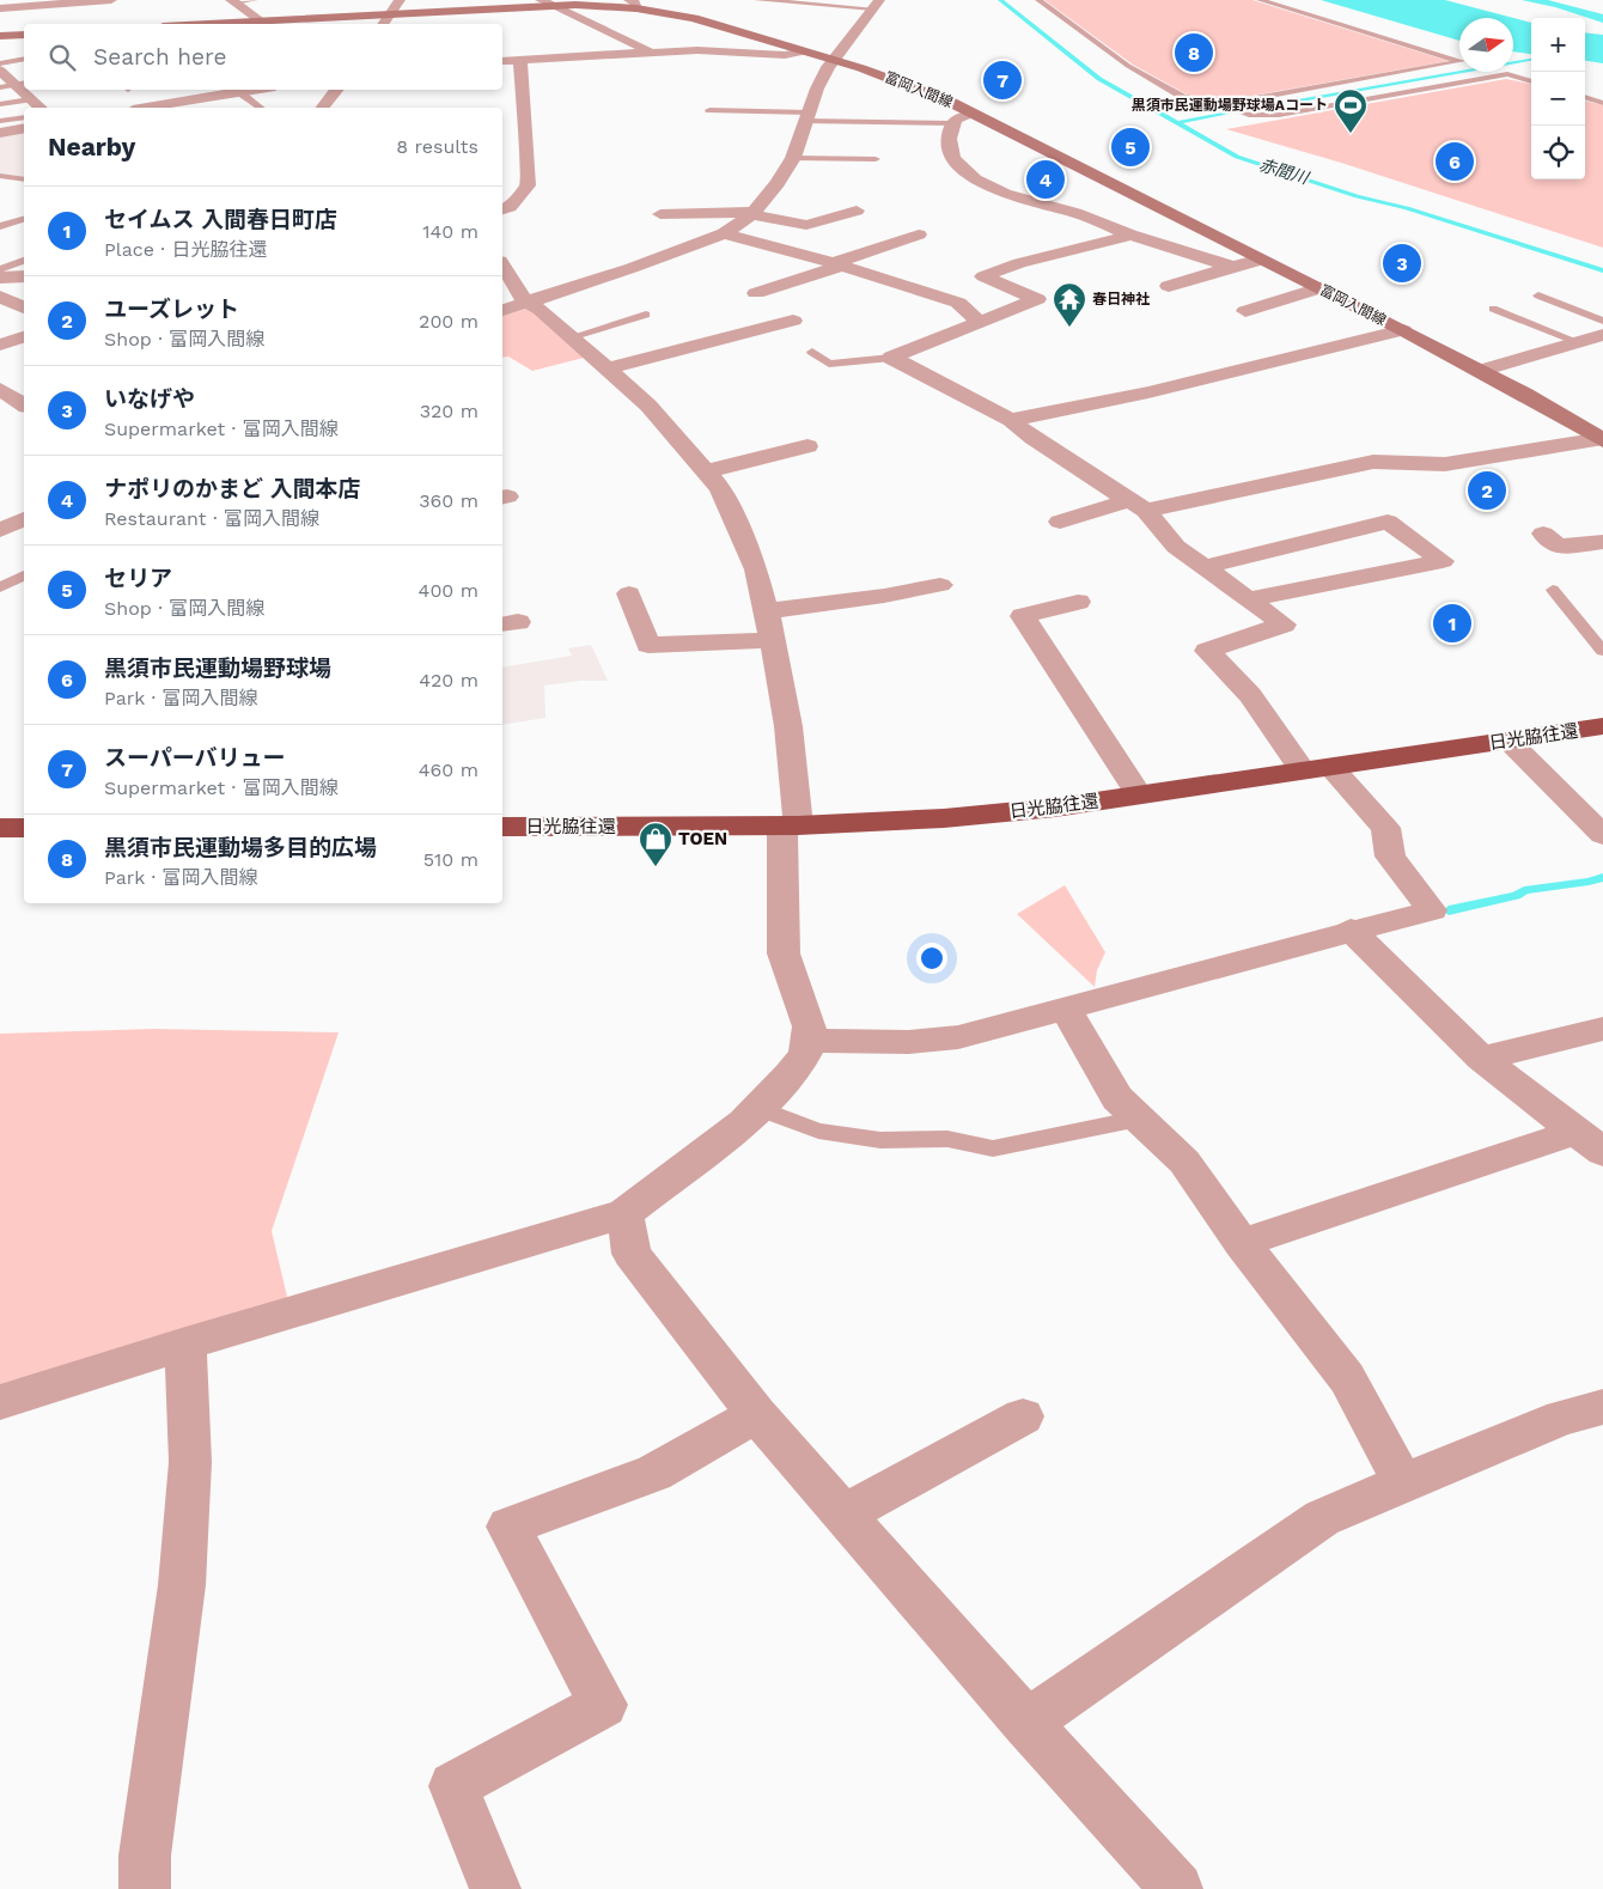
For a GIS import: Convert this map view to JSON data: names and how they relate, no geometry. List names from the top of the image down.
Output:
{
  "streets": {
    "highway": ["日光脇往還"],
    "main road": ["富岡入間線"]
  },
  "water": ["赤間川"],
  "places": {
    "sports": ["黒須市民運動場野球場Aコート"],
    "temple": ["春日神社"],
    "shop": ["TOEN"]
  },
  "north": "right",
  "page": {
    "map_buttons": ["+", "−"],
    "search": "Search here",
    "pins": [
      "8",
      "7",
      "5",
      "6",
      "4",
      "3",
      "2",
      "1"
    ],
    "heading": ["Nearby", "8 results"],
    "list": [
      {
        "mark": "1",
        "name": "セイムス 入間春日町店",
        "note": "Place · 日光脇往還",
        "value": "140 m"
      },
      {
        "mark": "2",
        "name": "ユーズレット",
        "note": "Shop · 富岡入間線",
        "value": "200 m"
      },
      {
        "mark": "3",
        "name": "いなげや",
        "note": "Supermarket · 富岡入間線",
        "value": "320 m"
      },
      {
        "mark": "4",
        "name": "ナポリのかまど 入間本店",
        "note": "Restaurant · 富岡入間線",
        "value": "360 m"
      },
      {
        "mark": "5",
        "name": "セリア",
        "note": "Shop · 富岡入間線",
        "value": "400 m"
      },
      {
        "mark": "6",
        "name": "黒須市民運動場野球場",
        "note": "Park · 富岡入間線",
        "value": "420 m"
      },
      {
        "mark": "7",
        "name": "スーパーバリュー",
        "note": "Supermarket · 富岡入間線",
        "value": "460 m"
      },
      {
        "mark": "8",
        "name": "黒須市民運動場多目的広場",
        "note": "Park · 富岡入間線",
        "value": "510 m"
      }
    ]
  }
}
